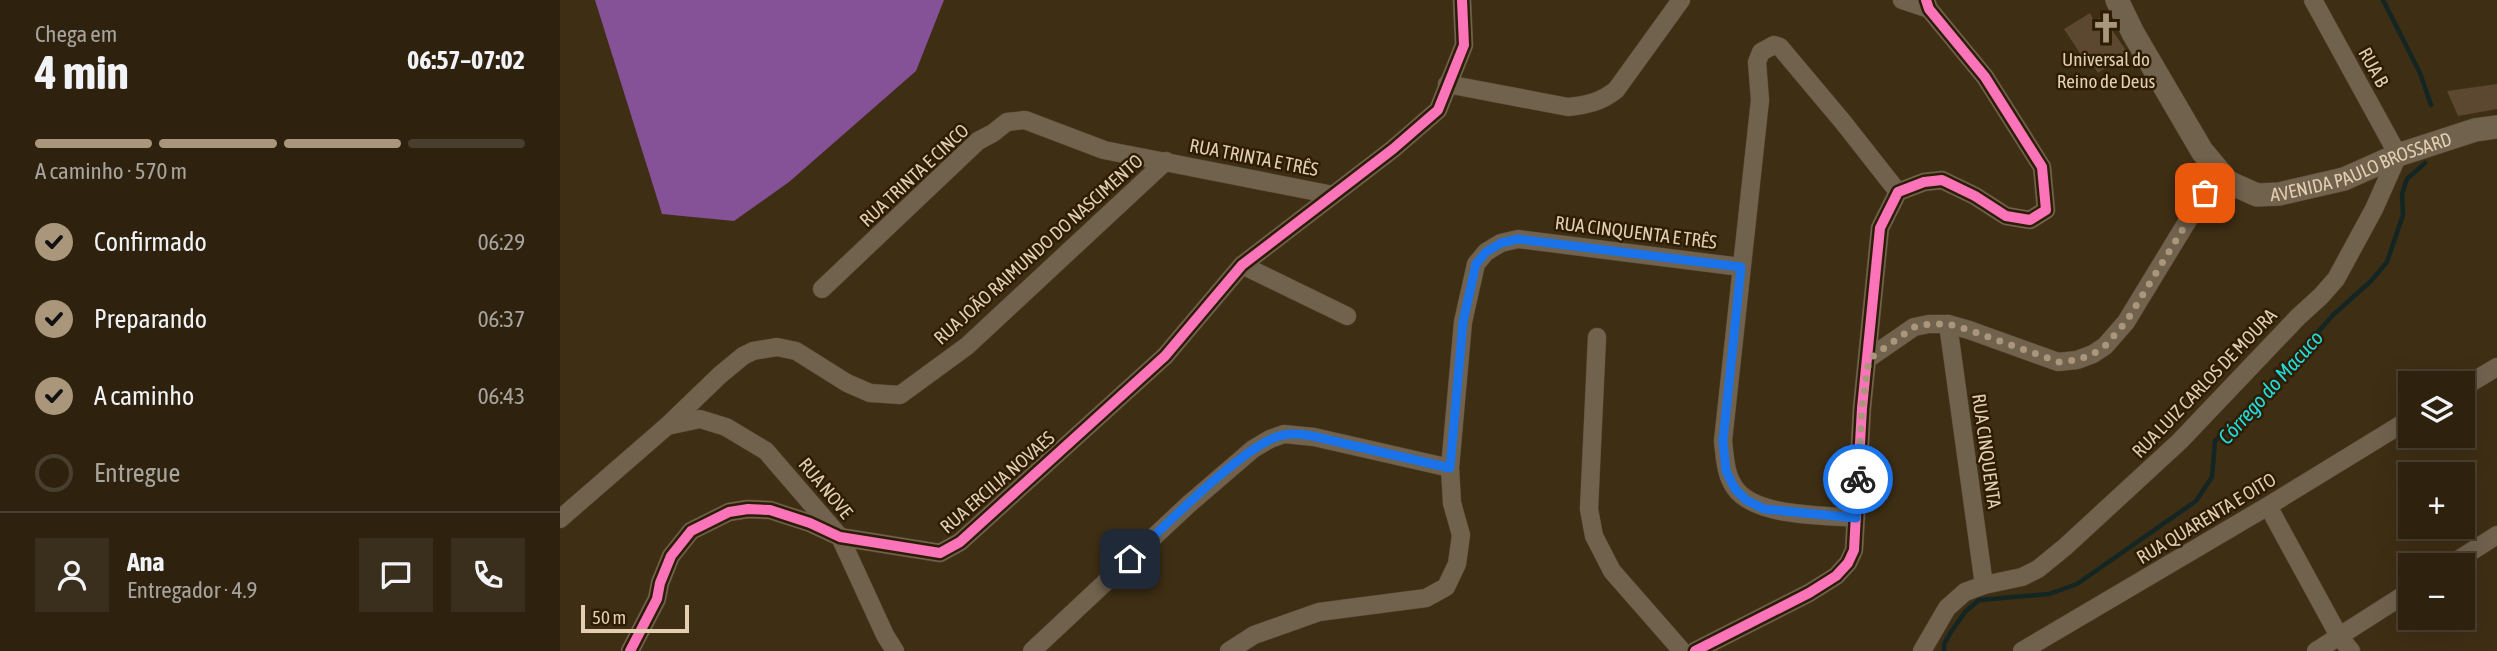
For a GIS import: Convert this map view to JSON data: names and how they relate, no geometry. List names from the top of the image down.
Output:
{
  "streets": {
    "main road": ["AVENIDA PAULO BROSSARD"],
    "street": [
      "RUA B",
      "RUA TRINTA E TRÊS",
      "RUA TRINTA E CINCO",
      "RUA CINQUENTA E TRÊS",
      "RUA JOÃO RAIMUNDO DO NASCIMENTO",
      "RUA LUIZ CARLOS DE MOURA",
      "RUA CINQUENTA",
      "RUA ERCILIA NOVAES",
      "RUA NOVE",
      "RUA QUARENTA E OITO"
    ]
  },
  "crossings": [
    ["RUA B", "AVENIDA PAULO BROSSARD"],
    ["RUA B", "RUA LUIZ CARLOS DE MOURA"],
    ["RUA TRINTA E TRÊS", "RUA TRINTA E CINCO"],
    ["RUA TRINTA E TRÊS", "RUA JOÃO RAIMUNDO DO NASCIMENTO"],
    ["RUA TRINTA E TRÊS", "RUA ERCILIA NOVAES"],
    ["AVENIDA PAULO BROSSARD", "RUA LUIZ CARLOS DE MOURA"],
    ["RUA TRINTA E CINCO", "RUA JOÃO RAIMUNDO DO NASCIMENTO"],
    ["RUA JOÃO RAIMUNDO DO NASCIMENTO", "RUA NOVE"],
    ["RUA LUIZ CARLOS DE MOURA", "RUA CINQUENTA"],
    ["RUA ERCILIA NOVAES", "RUA NOVE"]
  ],
  "water": ["Córrego do Macuco"],
  "places": {
    "church": ["Universal do Reino de Deus"]
  },
  "scale_bar": "50 m",
  "page": {
    "heading": ["4 min", "Chega em", "06:57–07:02"],
    "panel": ["Ana", "Entregador · 4.9"],
    "bar": "A caminho · 570 m",
    "list": [
      ["Confirmado", "06:29"],
      ["Preparando", "06:37"],
      ["A caminho", "06:43"],
      "Entregue"
    ],
    "map_buttons": ["+", "−"],
    "scale": "50 m"
  }
}
